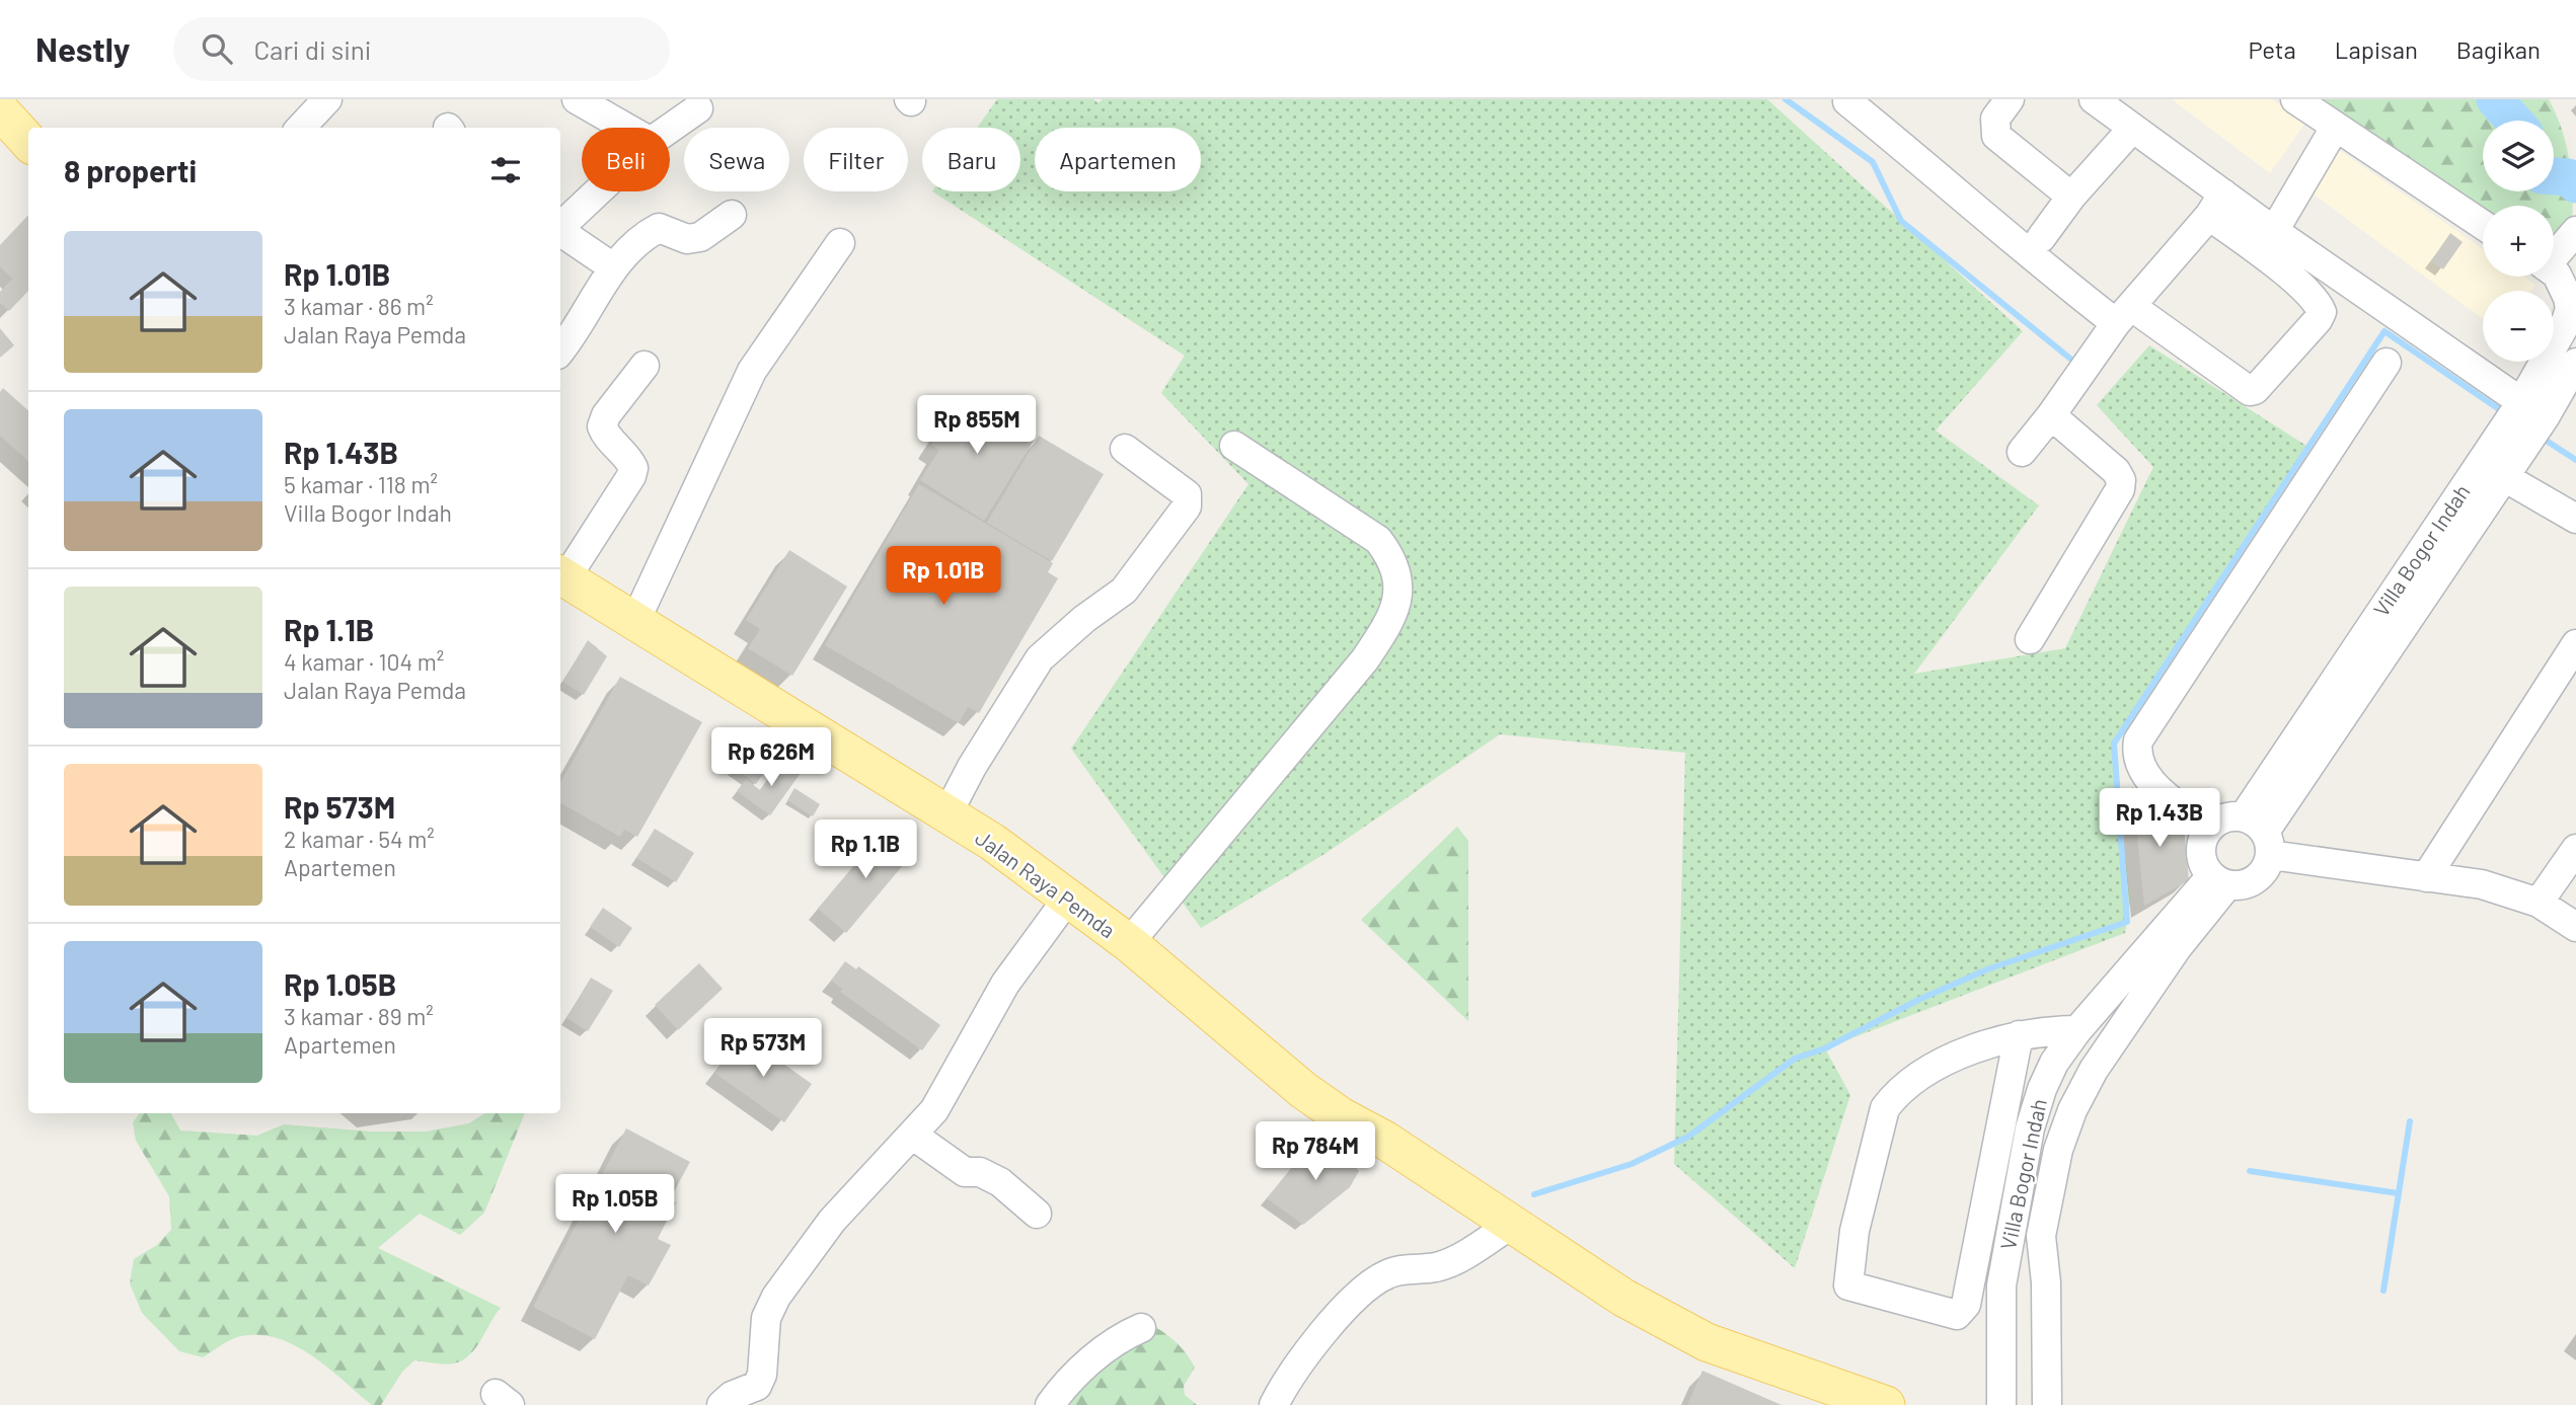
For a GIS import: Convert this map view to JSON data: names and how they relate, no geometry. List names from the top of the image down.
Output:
{
  "streets": {
    "main road": ["Jalan Raya Pemda"],
    "street": ["Villa Bogor Indah"]
  },
  "page": {
    "header": "Nestly",
    "search": "Cari di sini",
    "nav": ["Peta", "Lapisan", "Bagikan"],
    "map_buttons": ["+", "−"],
    "chip": [
      "Beli",
      "Sewa",
      "Filter",
      "Baru",
      "Apartemen"
    ],
    "heading": "8 properti",
    "list": [
      {
        "name": "Rp 1.01B",
        "note": "3 kamar · 86 m² · Jalan Raya Pemda"
      },
      {
        "name": "Rp 1.43B",
        "note": "5 kamar · 118 m² · Villa Bogor Indah"
      },
      {
        "name": "Rp 1.1B",
        "note": "4 kamar · 104 m² · Jalan Raya Pemda"
      },
      {
        "name": "Rp 573M",
        "note": "2 kamar · 54 m² · Apartemen"
      },
      {
        "name": "Rp 1.05B",
        "note": "3 kamar · 89 m² · Apartemen"
      }
    ],
    "price": [
      "Rp 855M",
      "Rp 1.01B",
      "Rp 626M",
      "Rp 1.43B",
      "Rp 1.1B",
      "Rp 573M",
      "Rp 784M",
      "Rp 1.05B"
    ]
  }
}
